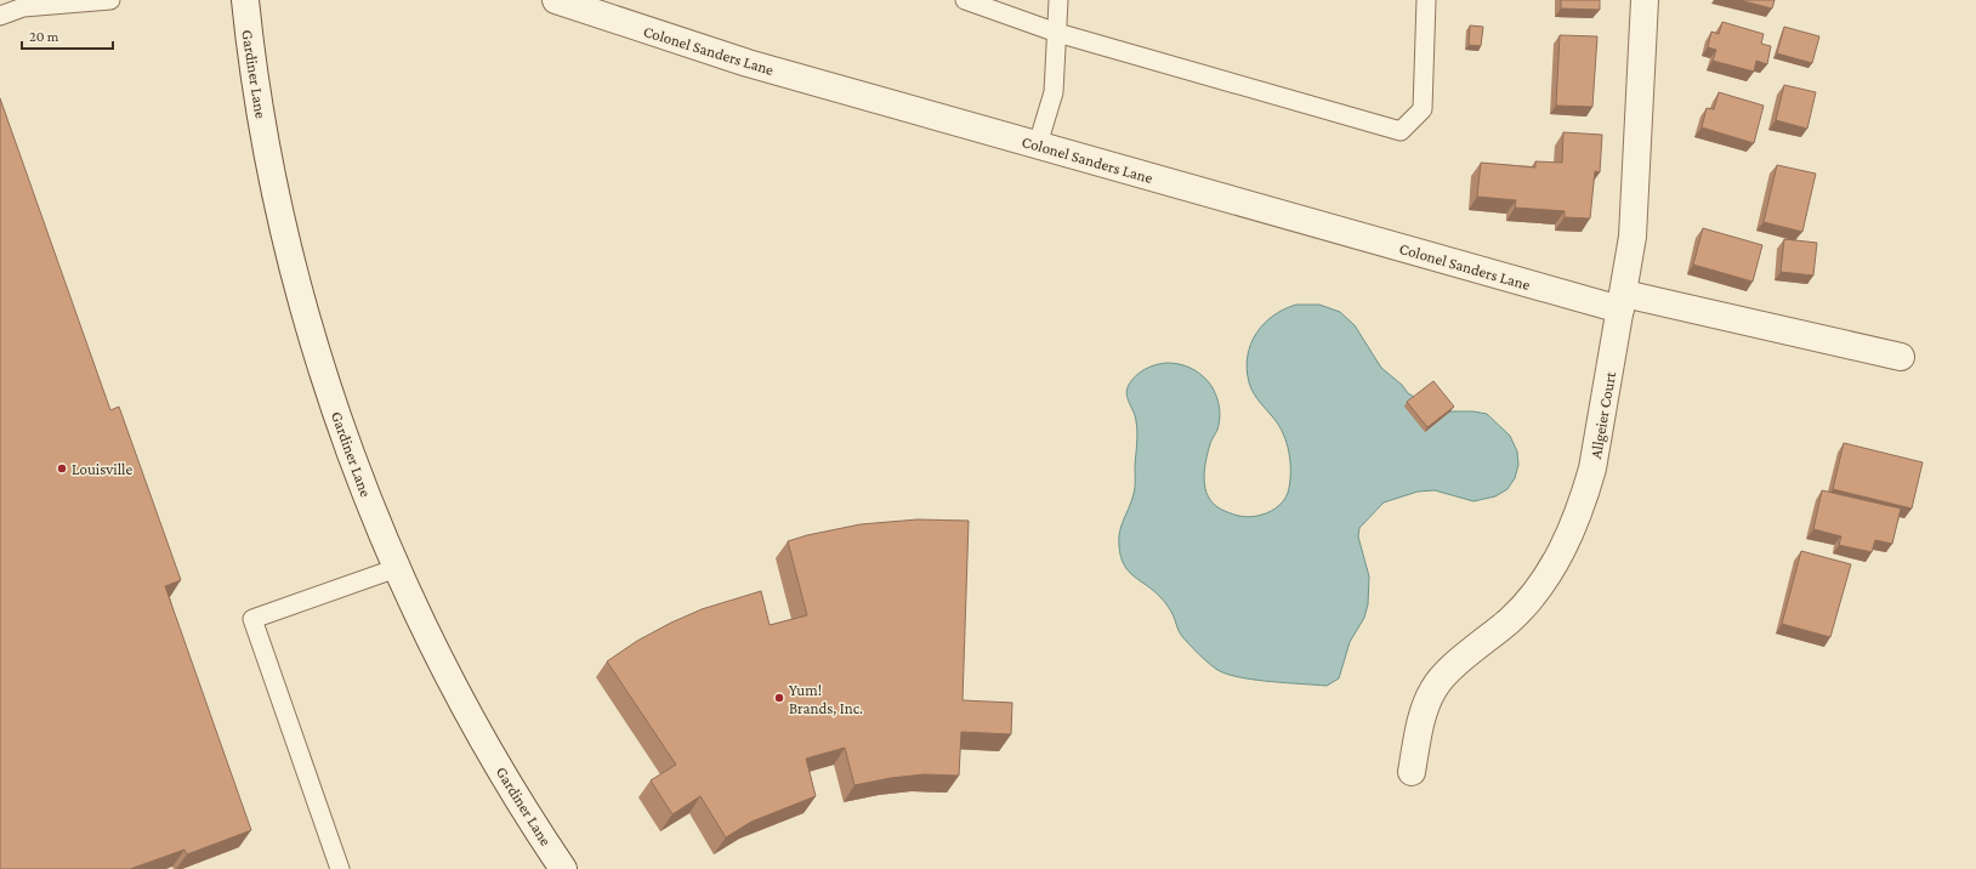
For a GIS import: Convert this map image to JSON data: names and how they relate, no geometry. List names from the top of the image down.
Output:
{
  "streets": {
    "street": ["Colonel Sanders Lane", "Gardiner Lane", "Allgeier Court"]
  },
  "crossings": [
    ["Colonel Sanders Lane", "Allgeier Court"]
  ],
  "places": ["Louisville", "Yum! Brands, Inc."],
  "scale_bar": "20 m"
}
